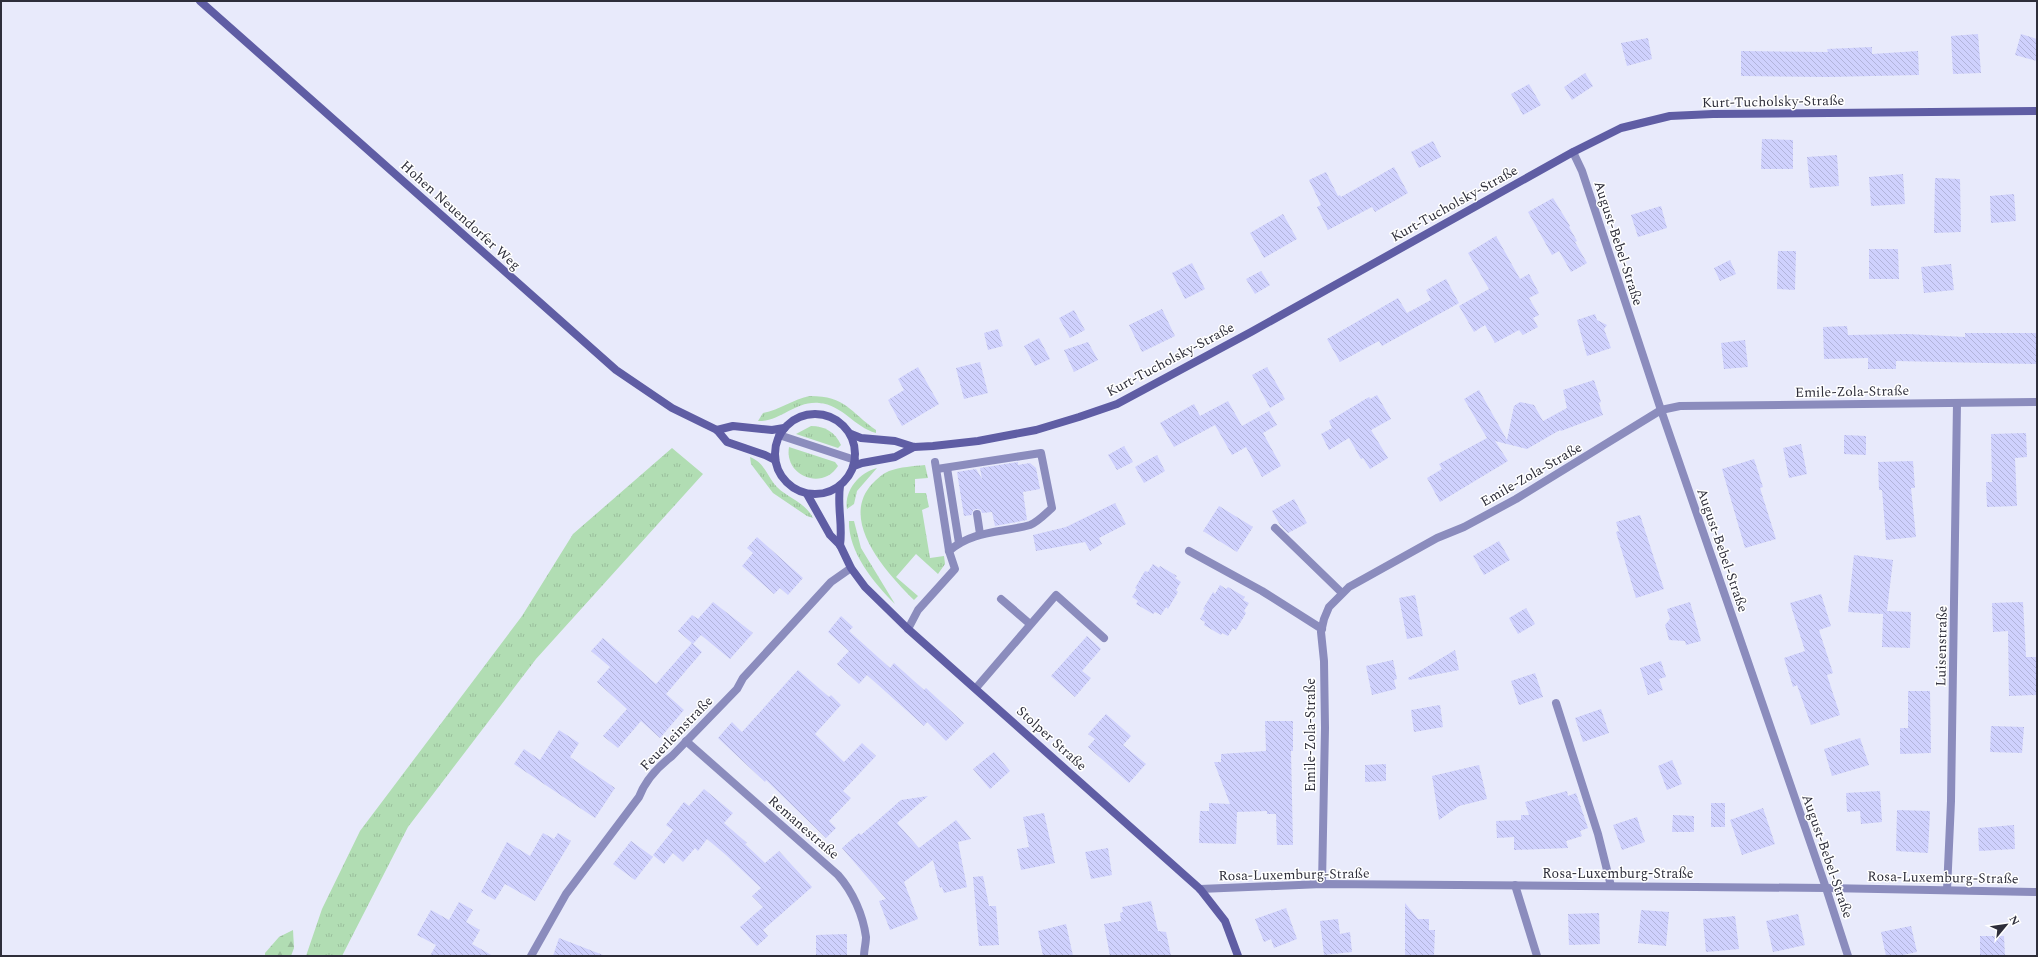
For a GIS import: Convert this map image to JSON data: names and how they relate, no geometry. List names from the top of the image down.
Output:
{
  "streets": {
    "main road": ["Kurt-Tucholsky-Straße", "Hohen Neuendorfer Weg", "Stolper Straße"],
    "street": [
      "August-Bebel-Straße",
      "Emile-Zola-Straße",
      "Luisenstraße",
      "Feuerleinstraße",
      "Remanestraße",
      "Rosa-Luxemburg-Straße"
    ]
  },
  "crossings": [
    ["Kurt-Tucholsky-Straße", "August-Bebel-Straße"],
    ["August-Bebel-Straße", "Emile-Zola-Straße"],
    ["August-Bebel-Straße", "Rosa-Luxemburg-Straße"],
    ["Emile-Zola-Straße", "Luisenstraße"],
    ["Emile-Zola-Straße", "Rosa-Luxemburg-Straße"],
    ["Luisenstraße", "Rosa-Luxemburg-Straße"],
    ["Feuerleinstraße", "Stolper Straße"],
    ["Feuerleinstraße", "Remanestraße"],
    ["Stolper Straße", "Rosa-Luxemburg-Straße"]
  ],
  "north": "top right"
}
